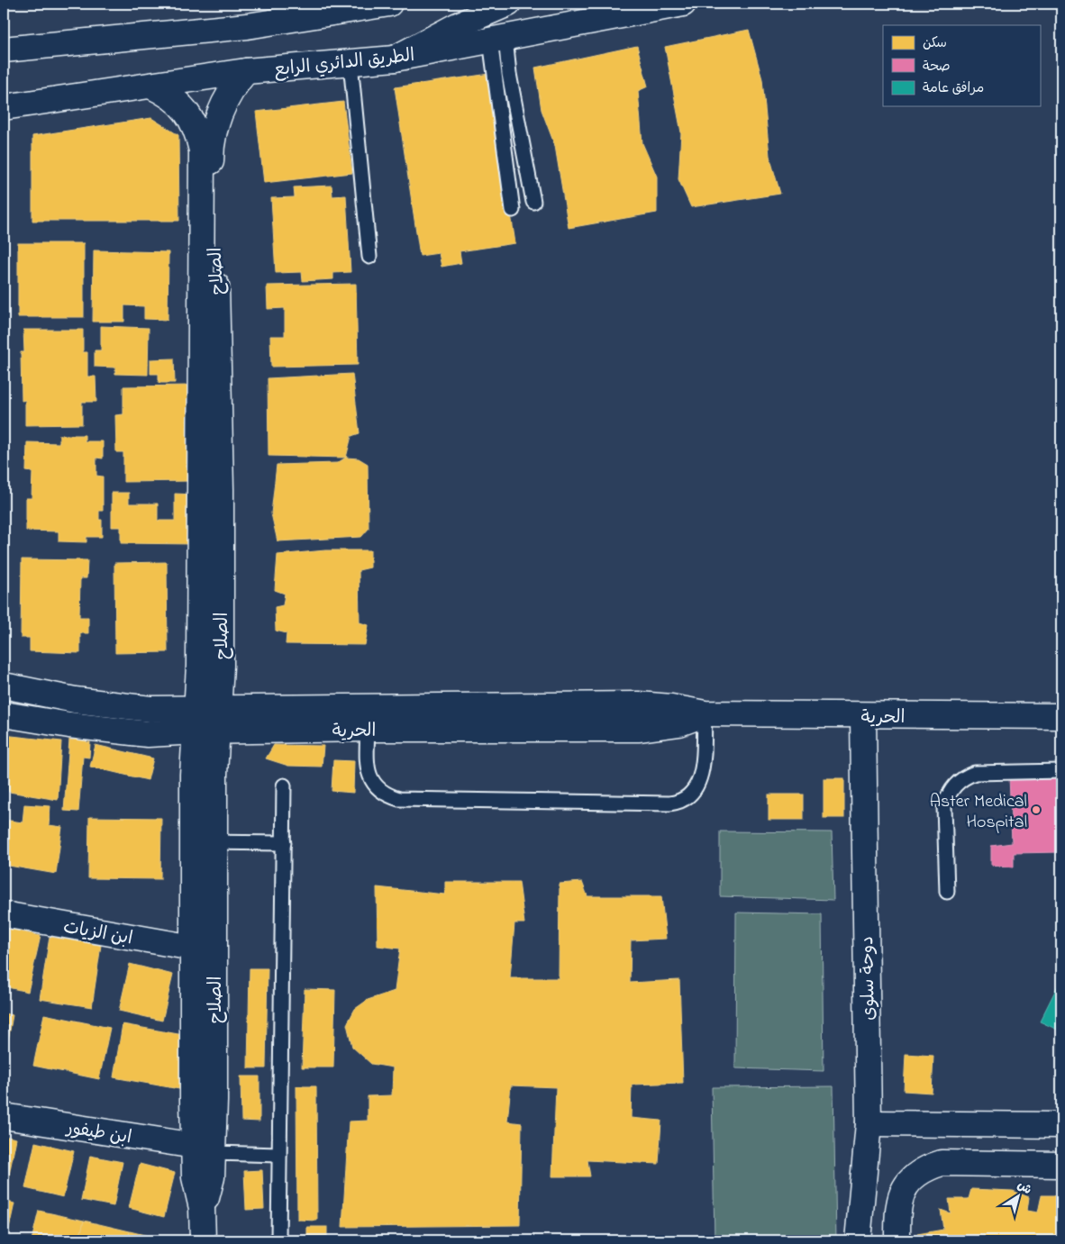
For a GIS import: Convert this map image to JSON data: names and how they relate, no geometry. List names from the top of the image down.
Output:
{
  "streets": {
    "street": [
      "الطريق الدائري الرابع",
      "الصلاح",
      "الحرية",
      "ابن الزيات",
      "دوحة سلوى",
      "ابن طيفور"
    ]
  },
  "crossings": [
    ["الطريق الدائري الرابع", "الصلاح"],
    ["الصلاح", "الحرية"],
    ["الصلاح", "ابن الزيات"],
    ["الصلاح", "ابن طيفور"],
    ["الحرية", "دوحة سلوى"]
  ],
  "places": ["Aster Medical Hospital"],
  "legend": ["سكن", "صحة", "مرافق عامة"],
  "north": "top right"
}
